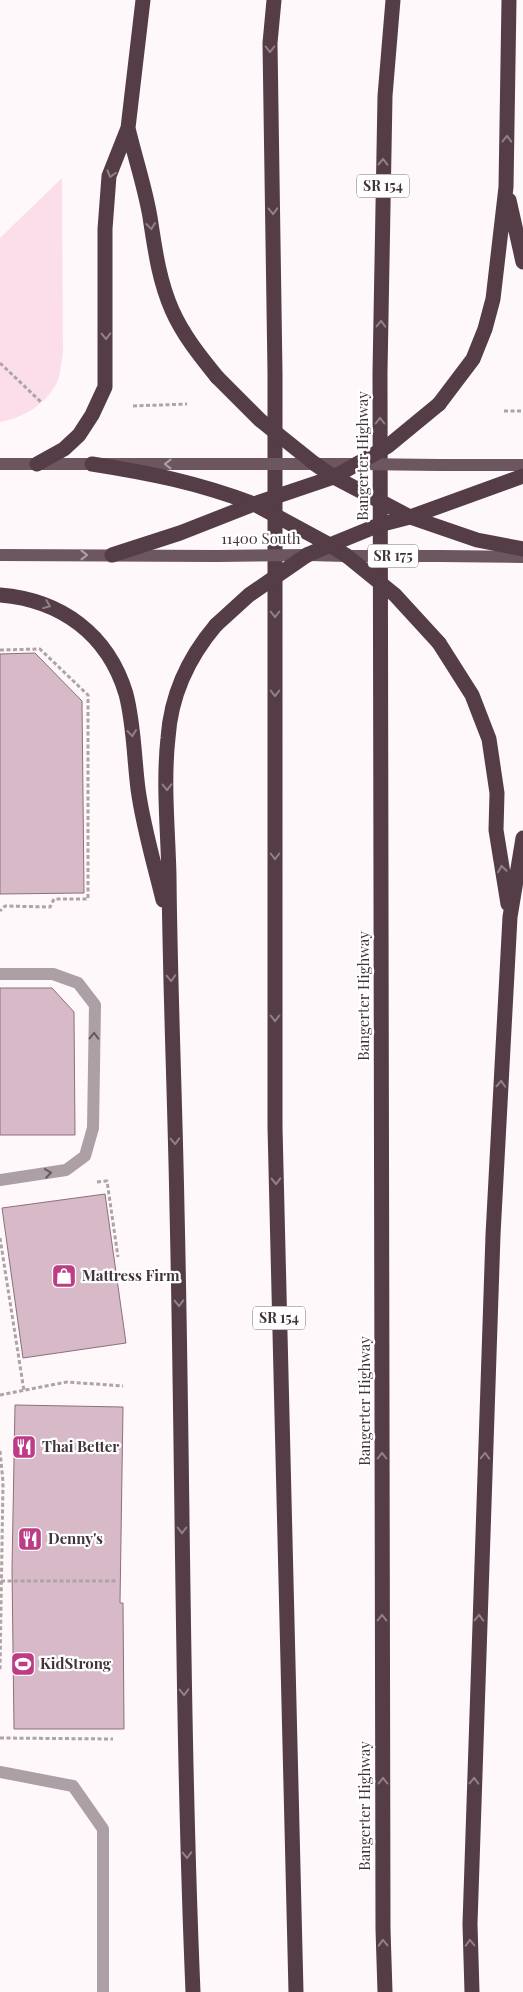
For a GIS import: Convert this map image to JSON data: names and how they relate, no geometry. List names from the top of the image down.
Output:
{
  "streets": {
    "highway": ["SR 154", "Bangerter Highway"],
    "main road": ["11400 South", "SR 175"]
  },
  "places": {
    "shop": ["Mattress Firm"],
    "restaurant": ["Thai Better", "Denny's"],
    "sports": ["KidStrong"]
  }
}
